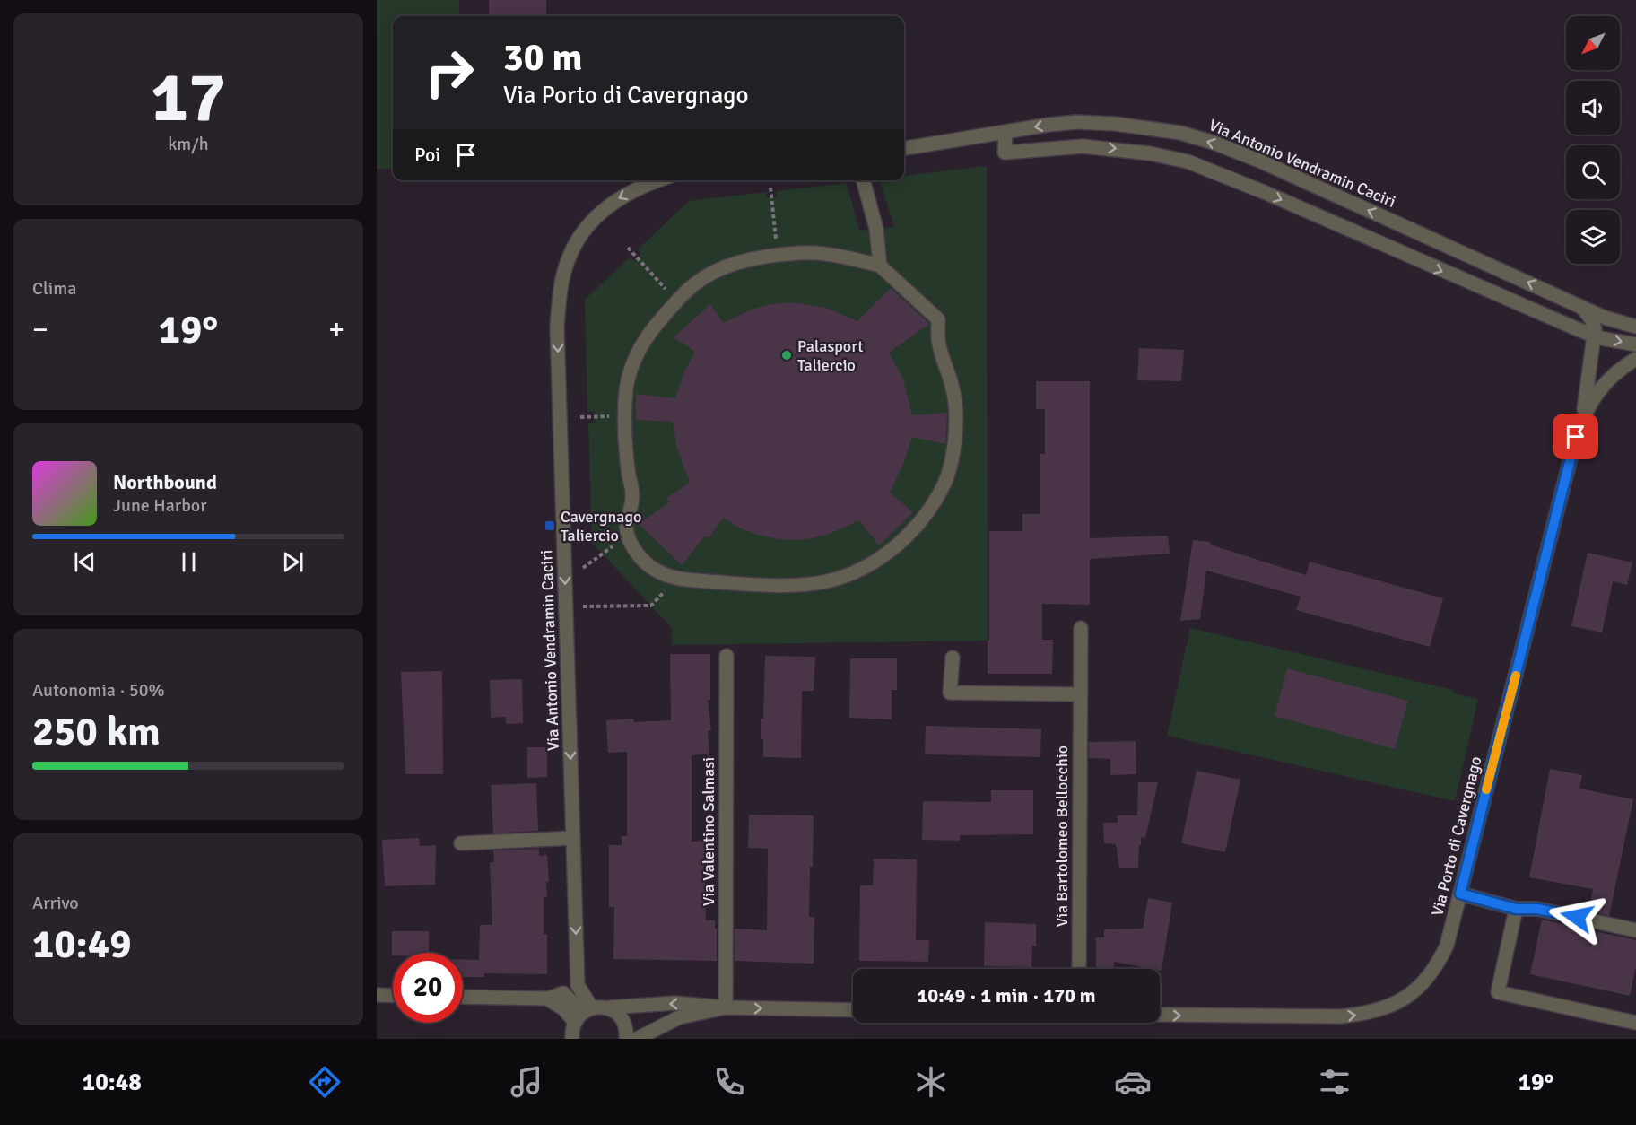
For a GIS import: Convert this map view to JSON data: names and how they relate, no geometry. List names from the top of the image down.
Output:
{
  "streets": {
    "street": [
      "Via Antonio Vendramin Caciri",
      "Via Valentino Salmasi",
      "Via Bartolomeo Bellocchio",
      "Via Porto di Cavergnago"
    ]
  },
  "places": {
    "other": ["Palasport Taliercio"],
    "transit": ["Cavergnago Taliercio"]
  },
  "north": "bottom left",
  "page": {
    "tile": [
      ["17", "km/h"],
      "Clima",
      ["Autonomia · 50%", "250 km"],
      ["Arrivo", "10:49"]
    ],
    "turn": ["30 m", "Via Porto di Cavergnago"],
    "then": "Poi",
    "heat": ["−", "19°", "+"],
    "song": ["Northbound", "June Harbor"],
    "limit": "20",
    "trip": "10:49 · 1 min · 170 m",
    "tabs": ["10:48", "19°"]
  }
}
